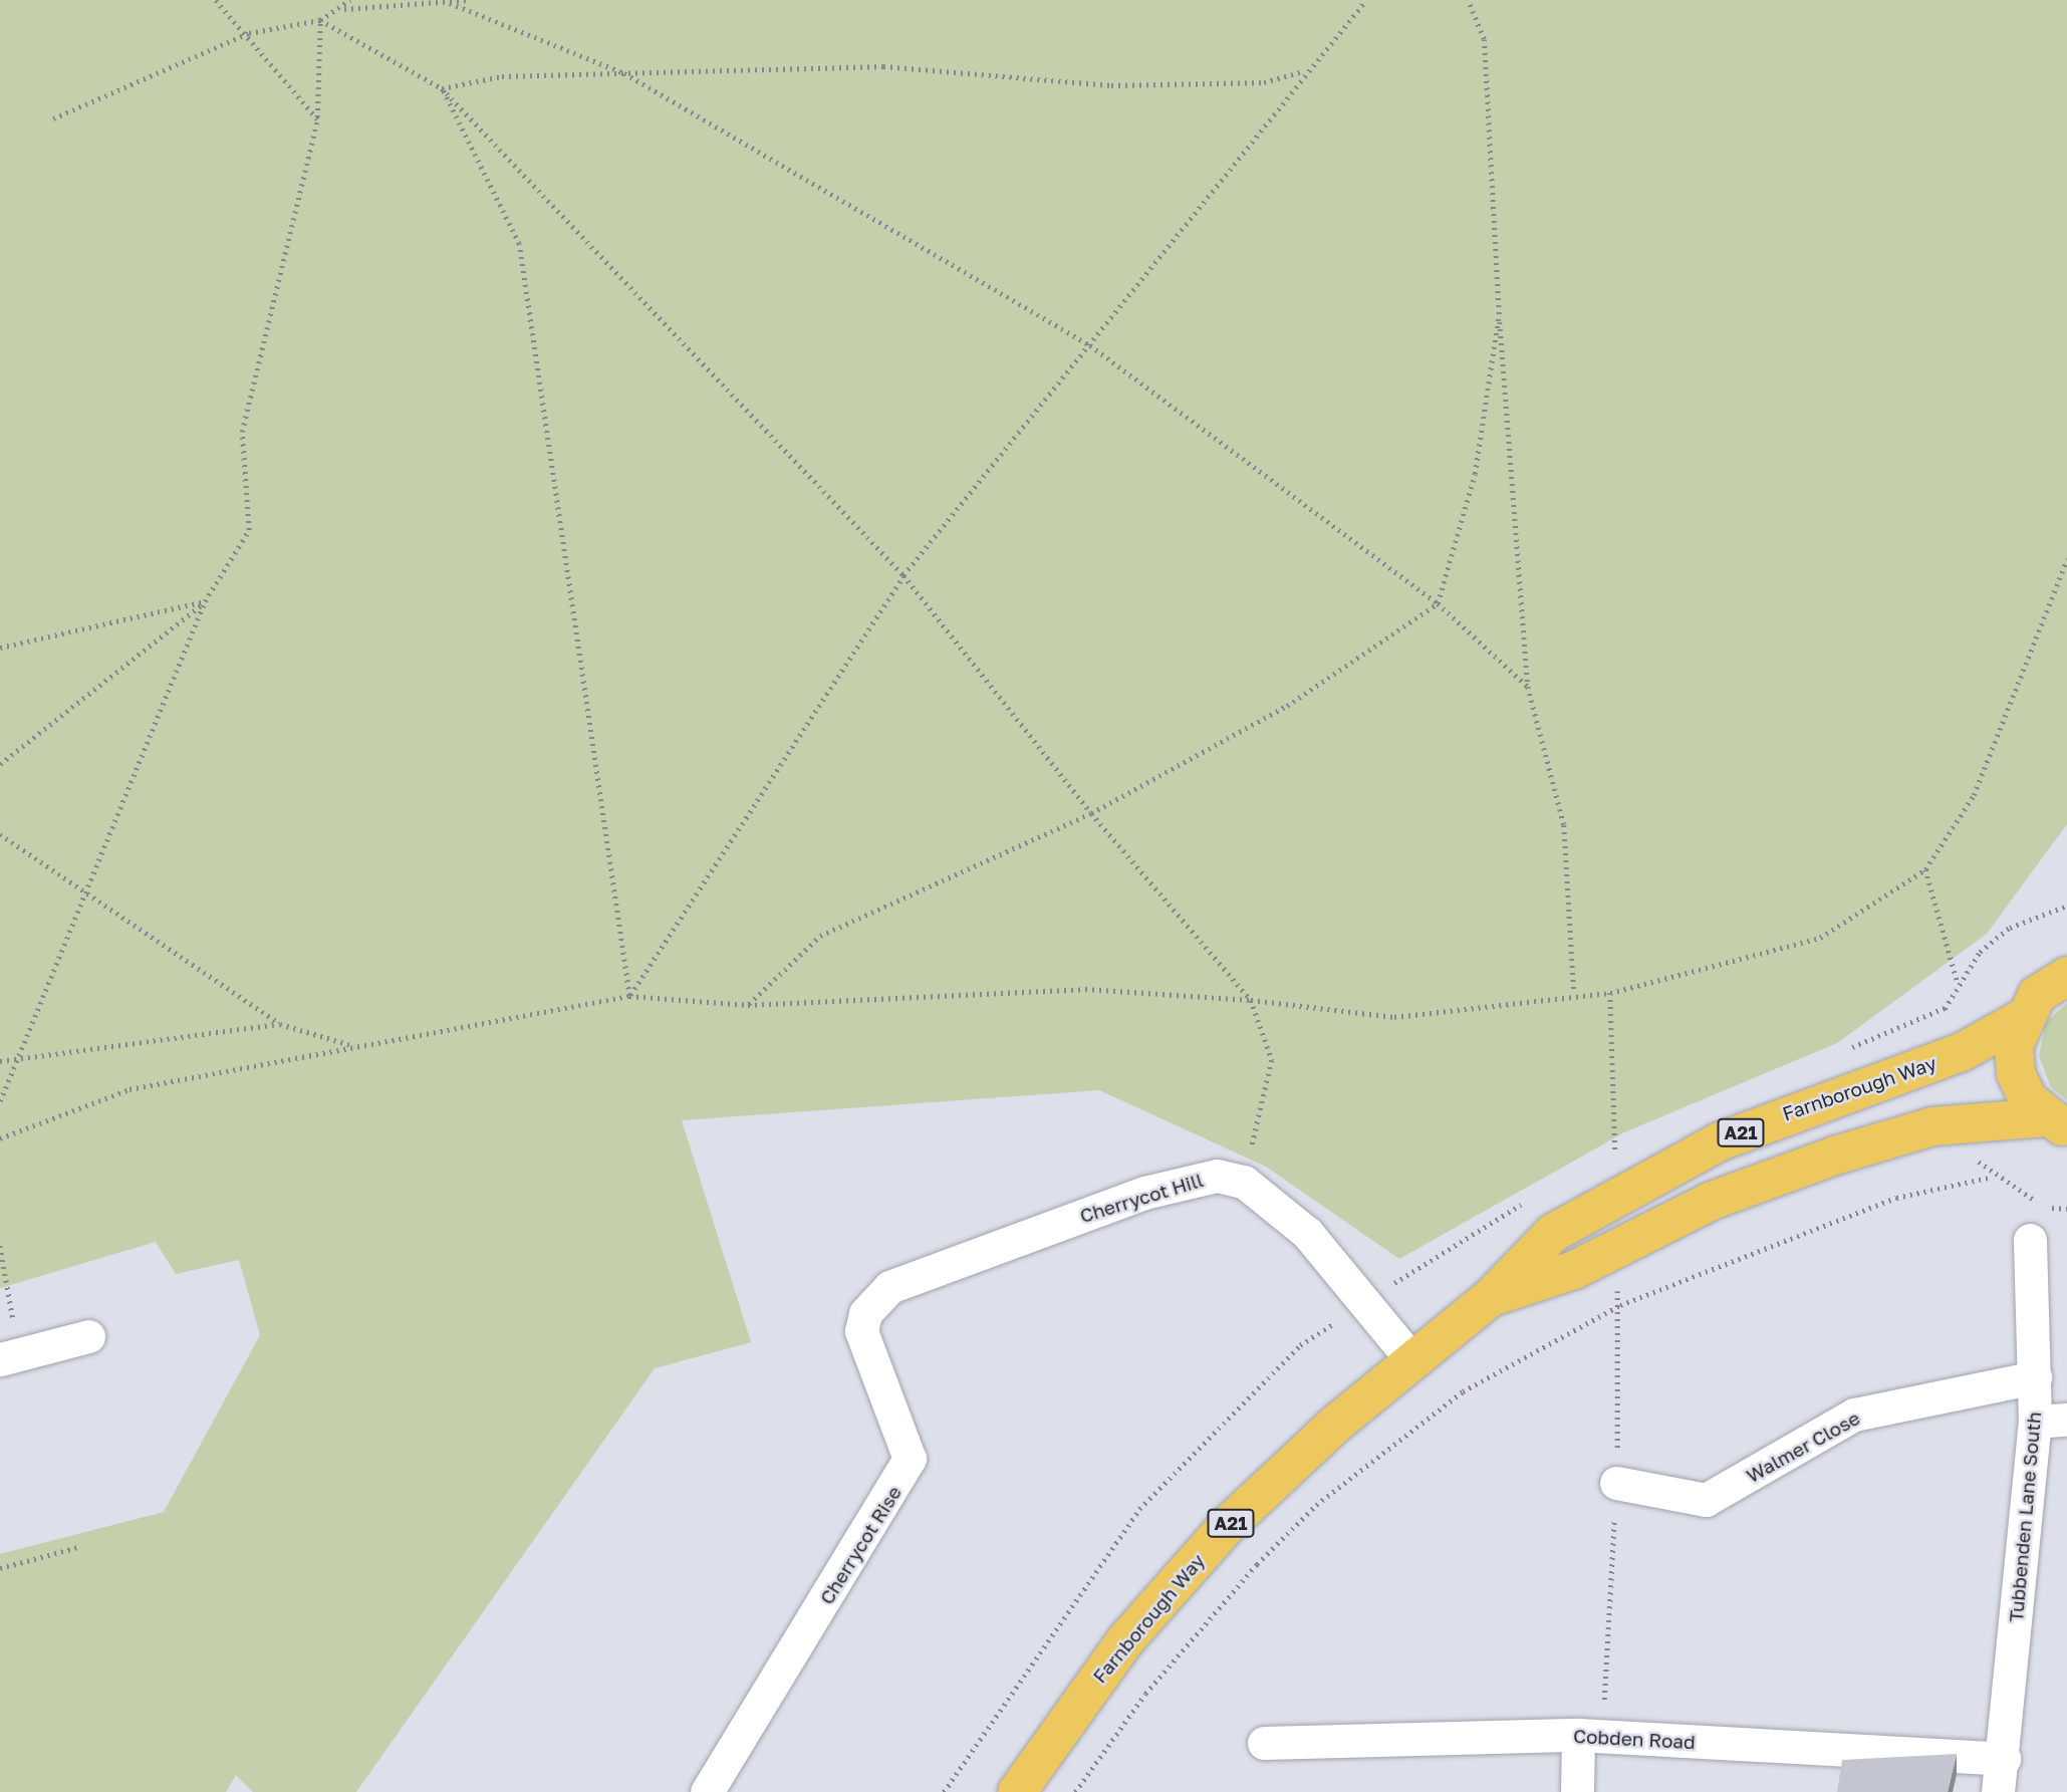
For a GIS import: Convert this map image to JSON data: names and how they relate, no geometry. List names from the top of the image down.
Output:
{
  "streets": {
    "highway": ["Farnborough Way", "A21"],
    "street": [
      "Cherrycot Hill",
      "Walmer Close",
      "Tubbenden Lane South",
      "Cherrycot Rise",
      "Cobden Road"
    ]
  },
  "crossings": [
    ["Farnborough Way", "Cherrycot Hill"],
    ["Cherrycot Hill", "Cherrycot Rise"],
    ["Walmer Close", "Tubbenden Lane South"],
    ["Tubbenden Lane South", "Cobden Road"]
  ]
}
